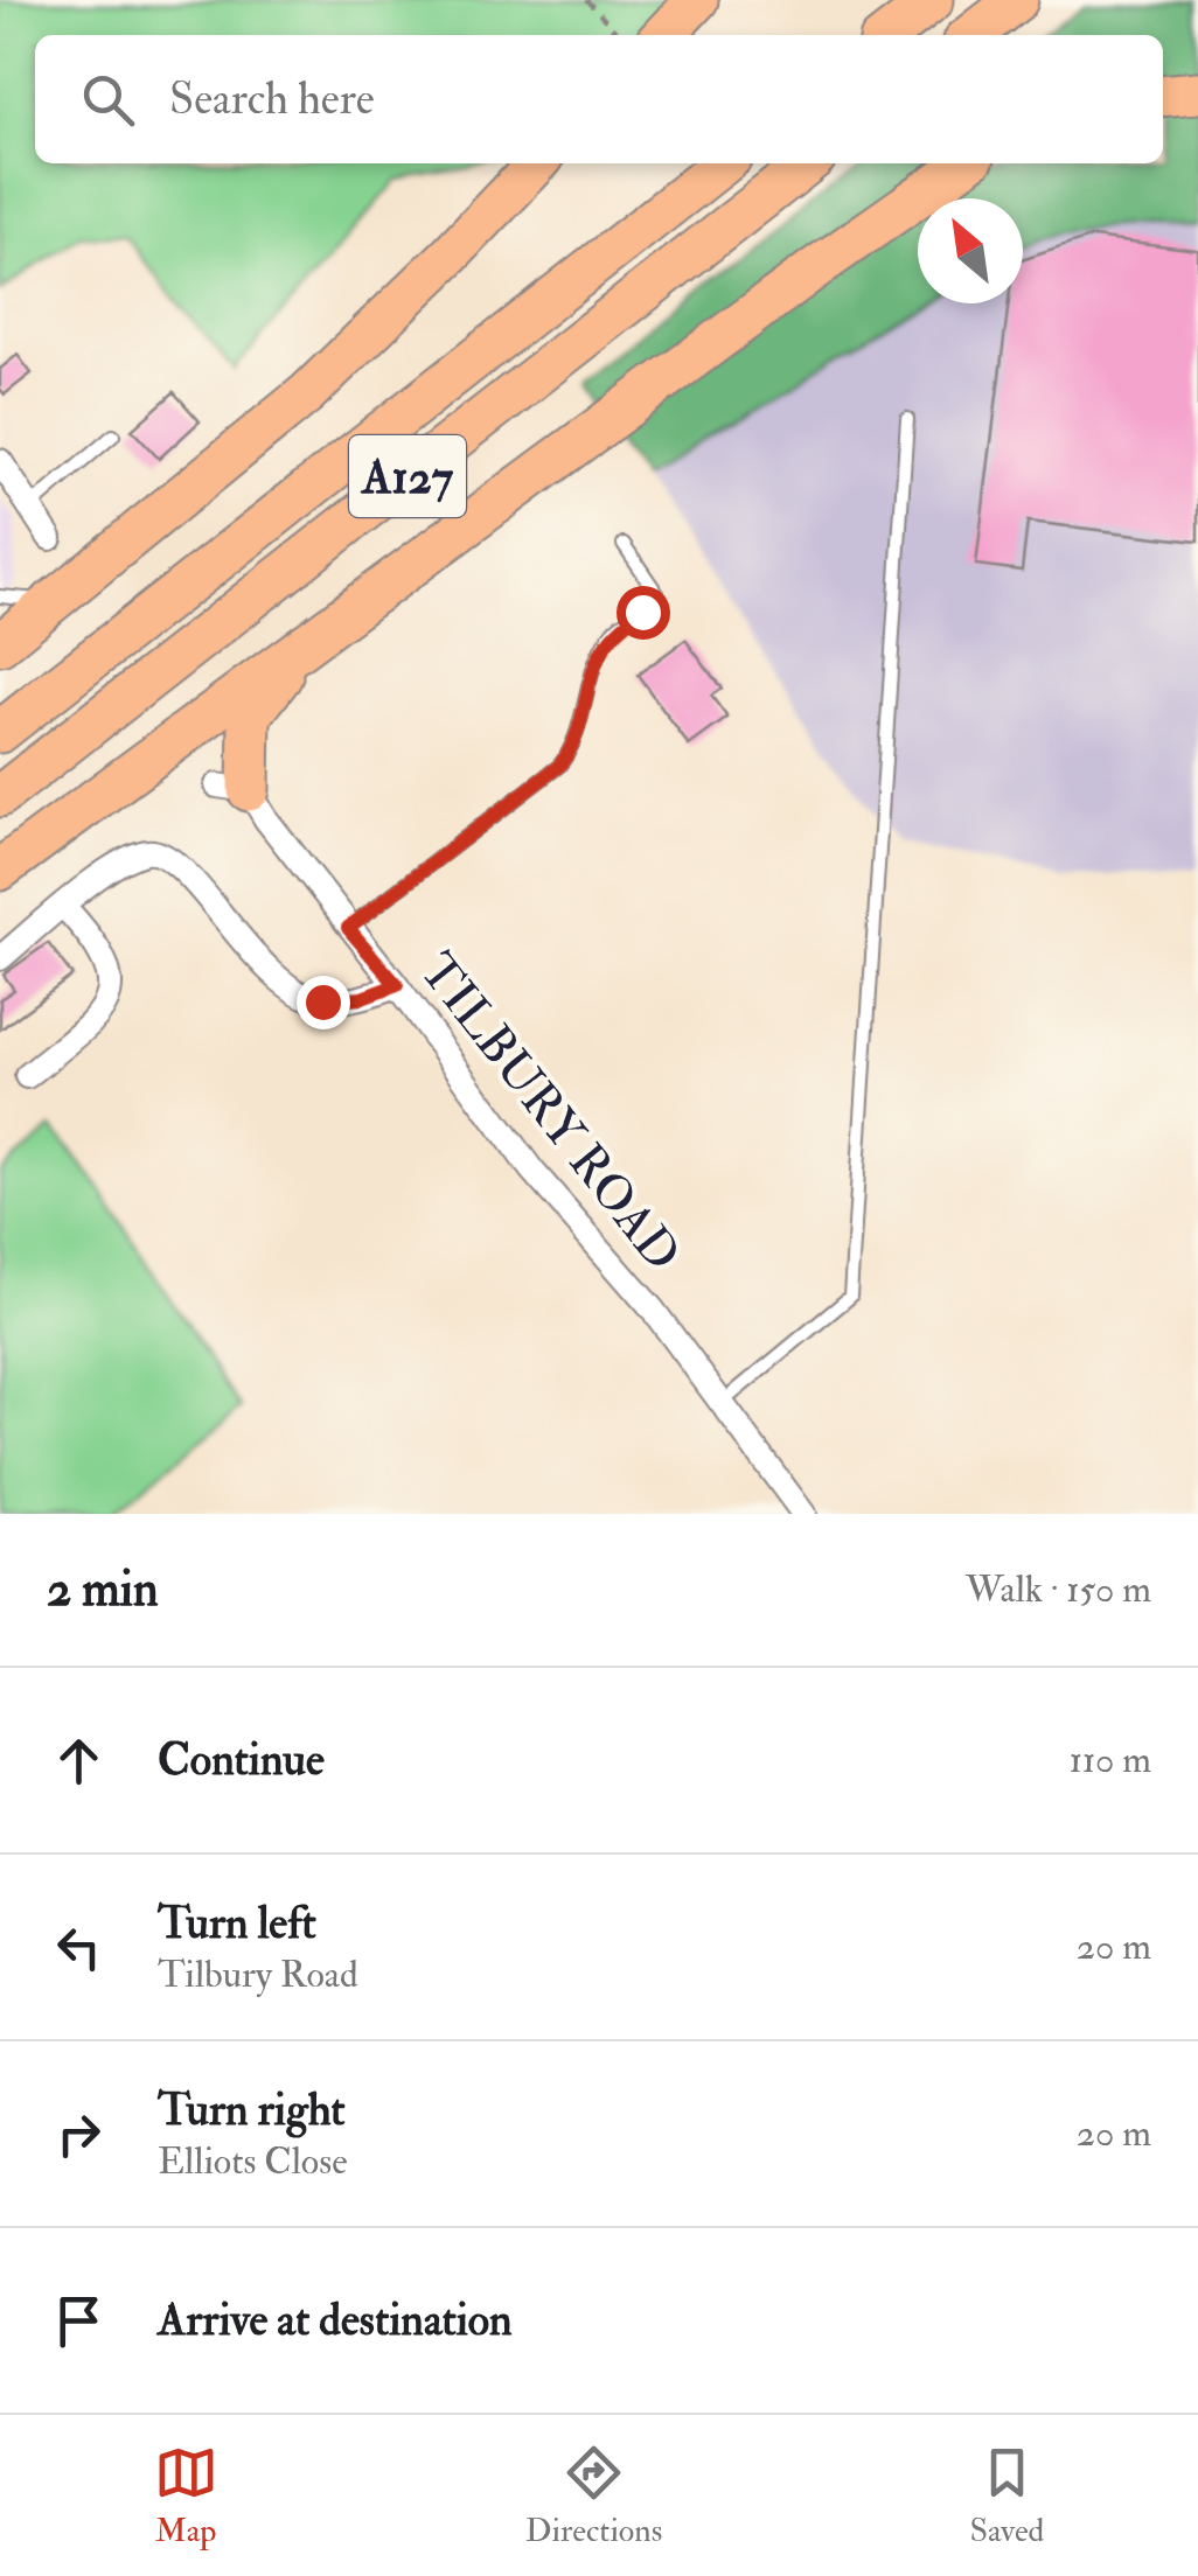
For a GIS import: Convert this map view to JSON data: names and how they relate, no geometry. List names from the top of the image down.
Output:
{
  "streets": {
    "highway": ["A127"],
    "street": ["TILBURY ROAD"]
  },
  "north": "top left",
  "page": {
    "search": "Search here",
    "heading": ["2 min", "Walk · 150 m"],
    "list": [
      ["Continue", "110 m"],
      ["Turn left", "Tilbury Road", "20 m"],
      ["Turn right", "Elliots Close", "20 m"],
      "Arrive at destination"
    ],
    "nav": ["Map", "Directions", "Saved"]
  }
}
